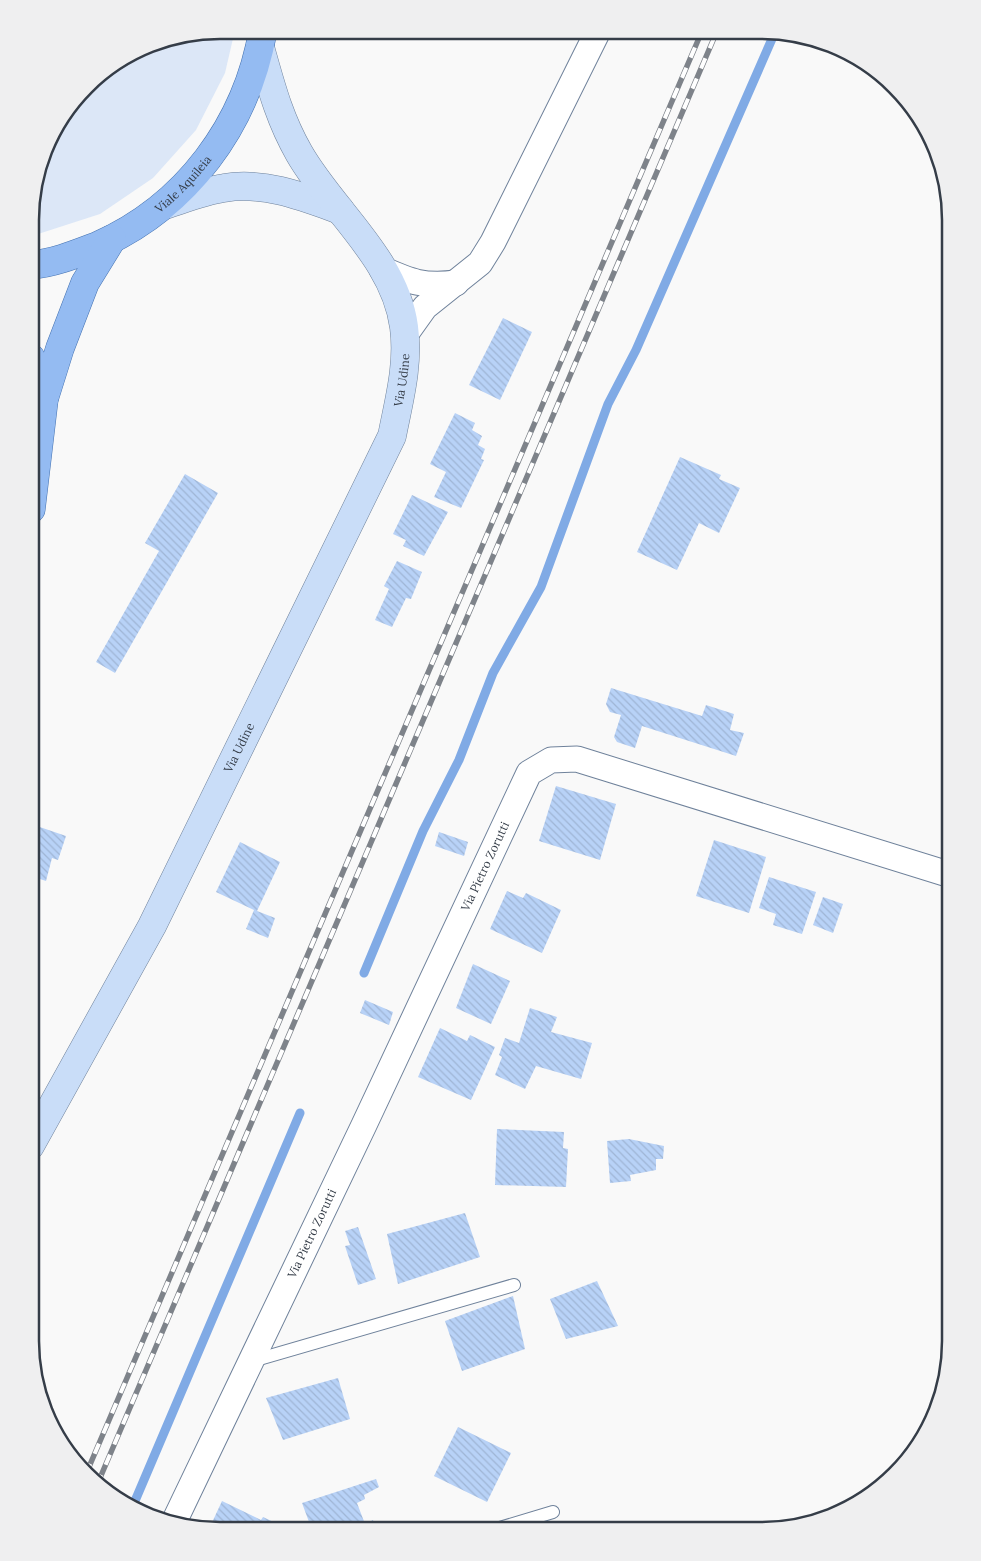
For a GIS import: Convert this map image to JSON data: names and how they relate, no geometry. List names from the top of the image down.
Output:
{
  "streets": {
    "main road": ["Viale Aquileia", "Via Udine"],
    "street": ["Via Pietro Zorutti"]
  }
}
